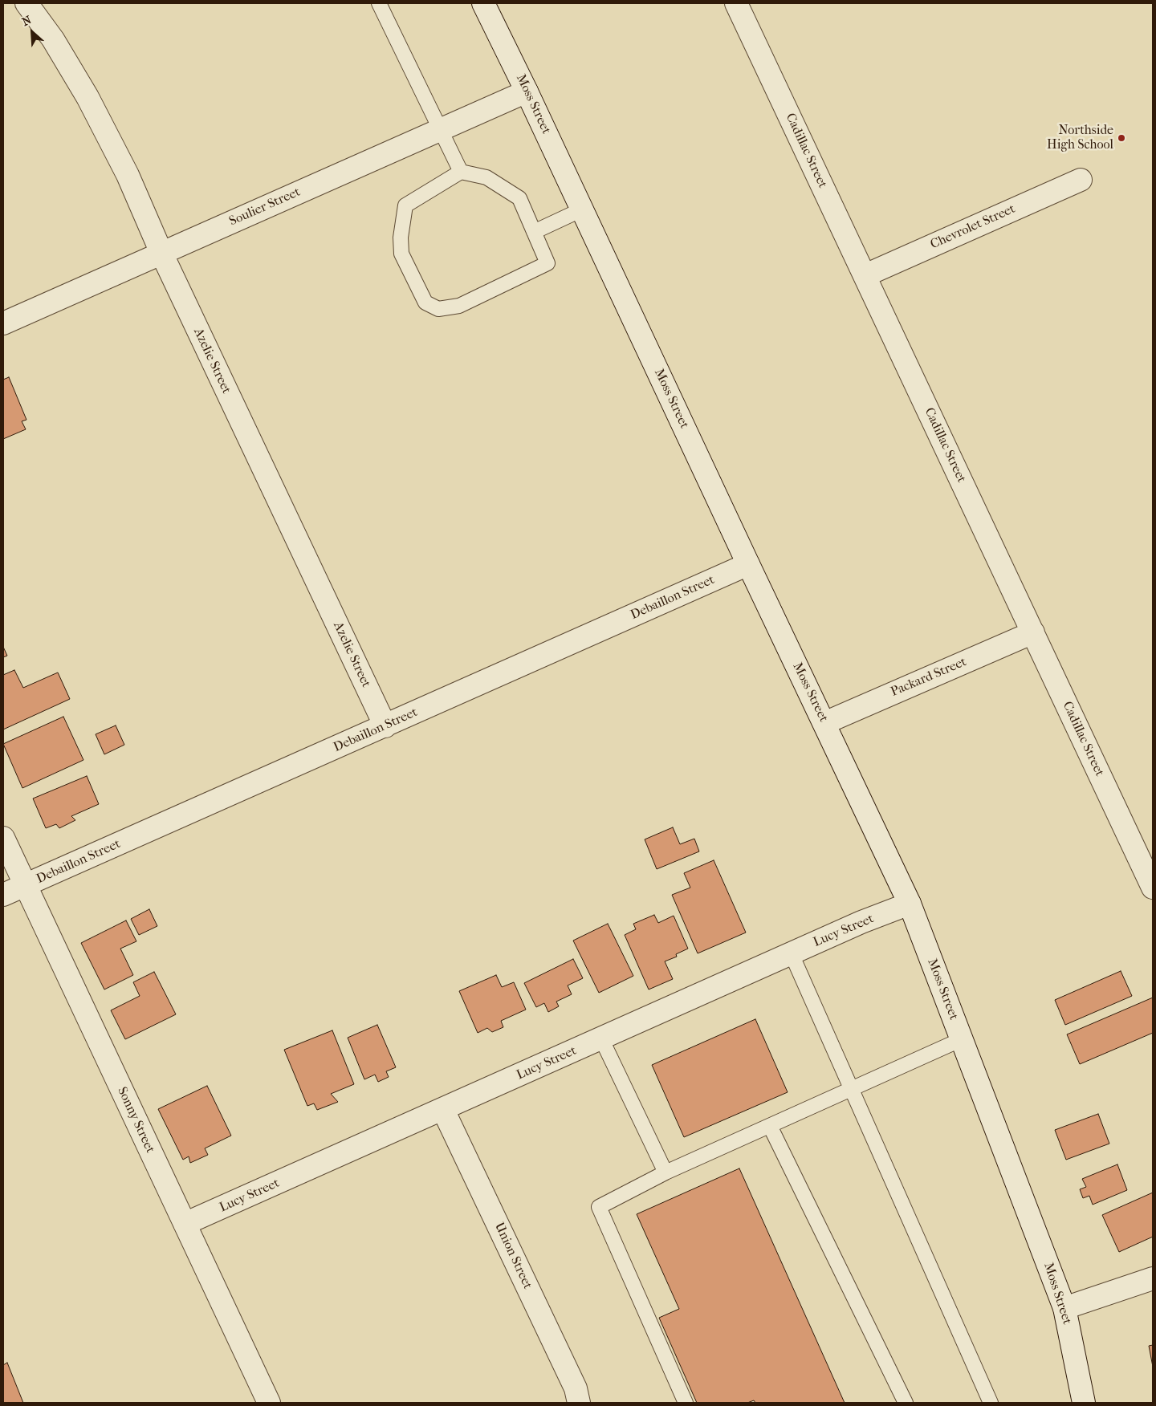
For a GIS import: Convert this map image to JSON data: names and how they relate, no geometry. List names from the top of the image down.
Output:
{
  "streets": {
    "street": [
      "Moss Street",
      "Cadillac Street",
      "Soulier Street",
      "Chevrolet Street",
      "Azelie Street",
      "Debaillon Street",
      "Packard Street",
      "Lucy Street",
      "Sonny Street",
      "Union Street"
    ]
  },
  "crossings": [
    ["Moss Street", "Soulier Street"],
    ["Moss Street", "Debaillon Street"],
    ["Moss Street", "Packard Street"],
    ["Moss Street", "Lucy Street"],
    ["Cadillac Street", "Chevrolet Street"],
    ["Cadillac Street", "Packard Street"],
    ["Soulier Street", "Azelie Street"],
    ["Azelie Street", "Debaillon Street"],
    ["Debaillon Street", "Sonny Street"],
    ["Lucy Street", "Sonny Street"],
    ["Lucy Street", "Union Street"]
  ],
  "places": ["Northside High School"],
  "north": "top left"
}
